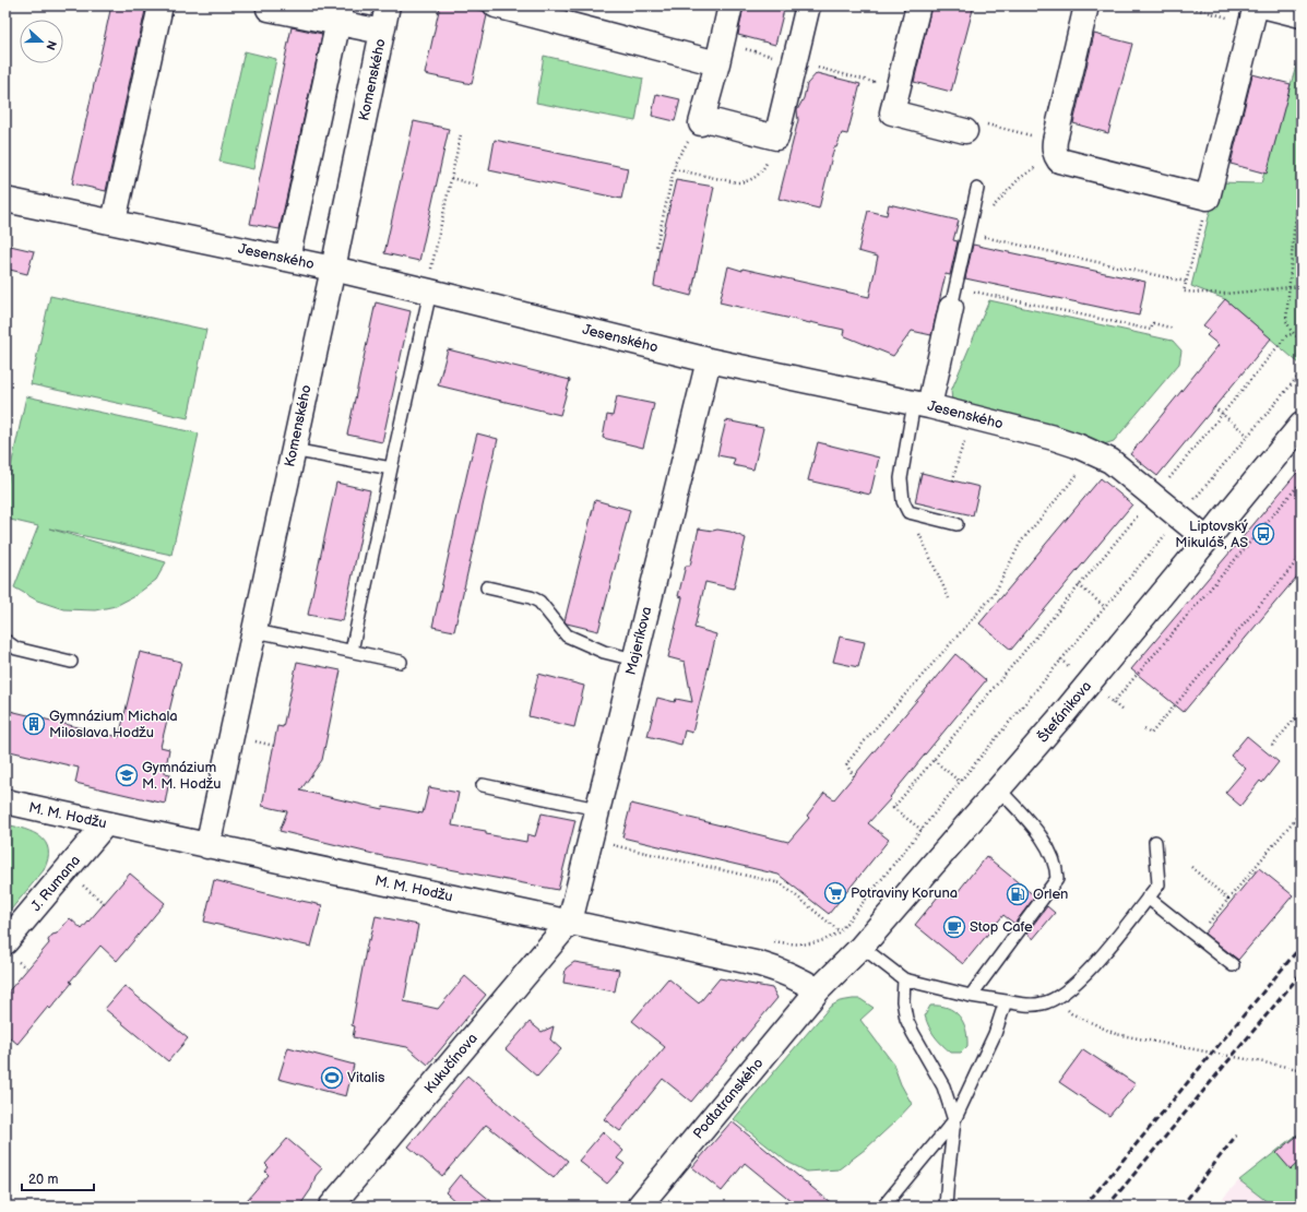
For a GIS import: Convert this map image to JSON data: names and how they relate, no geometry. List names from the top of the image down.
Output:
{
  "streets": {
    "street": [
      "Komenského",
      "Jesenského",
      "Majeríkova",
      "Štefánikova",
      "M. M. Hodžu",
      "J. Rumana",
      "Kukučínova",
      "Podtatranského"
    ]
  },
  "crossings": [
    ["Komenského", "Jesenského"],
    ["Komenského", "M. M. Hodžu"],
    ["Jesenského", "Majeríkova"],
    ["Jesenského", "Štefánikova"],
    ["Majeríkova", "M. M. Hodžu"],
    ["Majeríkova", "Kukučínova"],
    ["Štefánikova", "M. M. Hodžu"],
    ["Štefánikova", "Podtatranského"],
    ["M. M. Hodžu", "J. Rumana"],
    ["M. M. Hodžu", "Kukučínova"],
    ["M. M. Hodžu", "Podtatranského"]
  ],
  "places": {
    "bus stop": ["Liptovský Mikuláš, AS"],
    "building": ["Gymnázium Michala Miloslava Hodžu"],
    "school or university": ["Gymnázium M. M. Hodžu"],
    "supermarket": ["Potraviny Koruna"],
    "fuel station": ["Orlen"],
    "cafe": ["Stop Cafe"],
    "sports": ["Vitalis"]
  },
  "scale_bar": "20 m",
  "north": "right"
}
